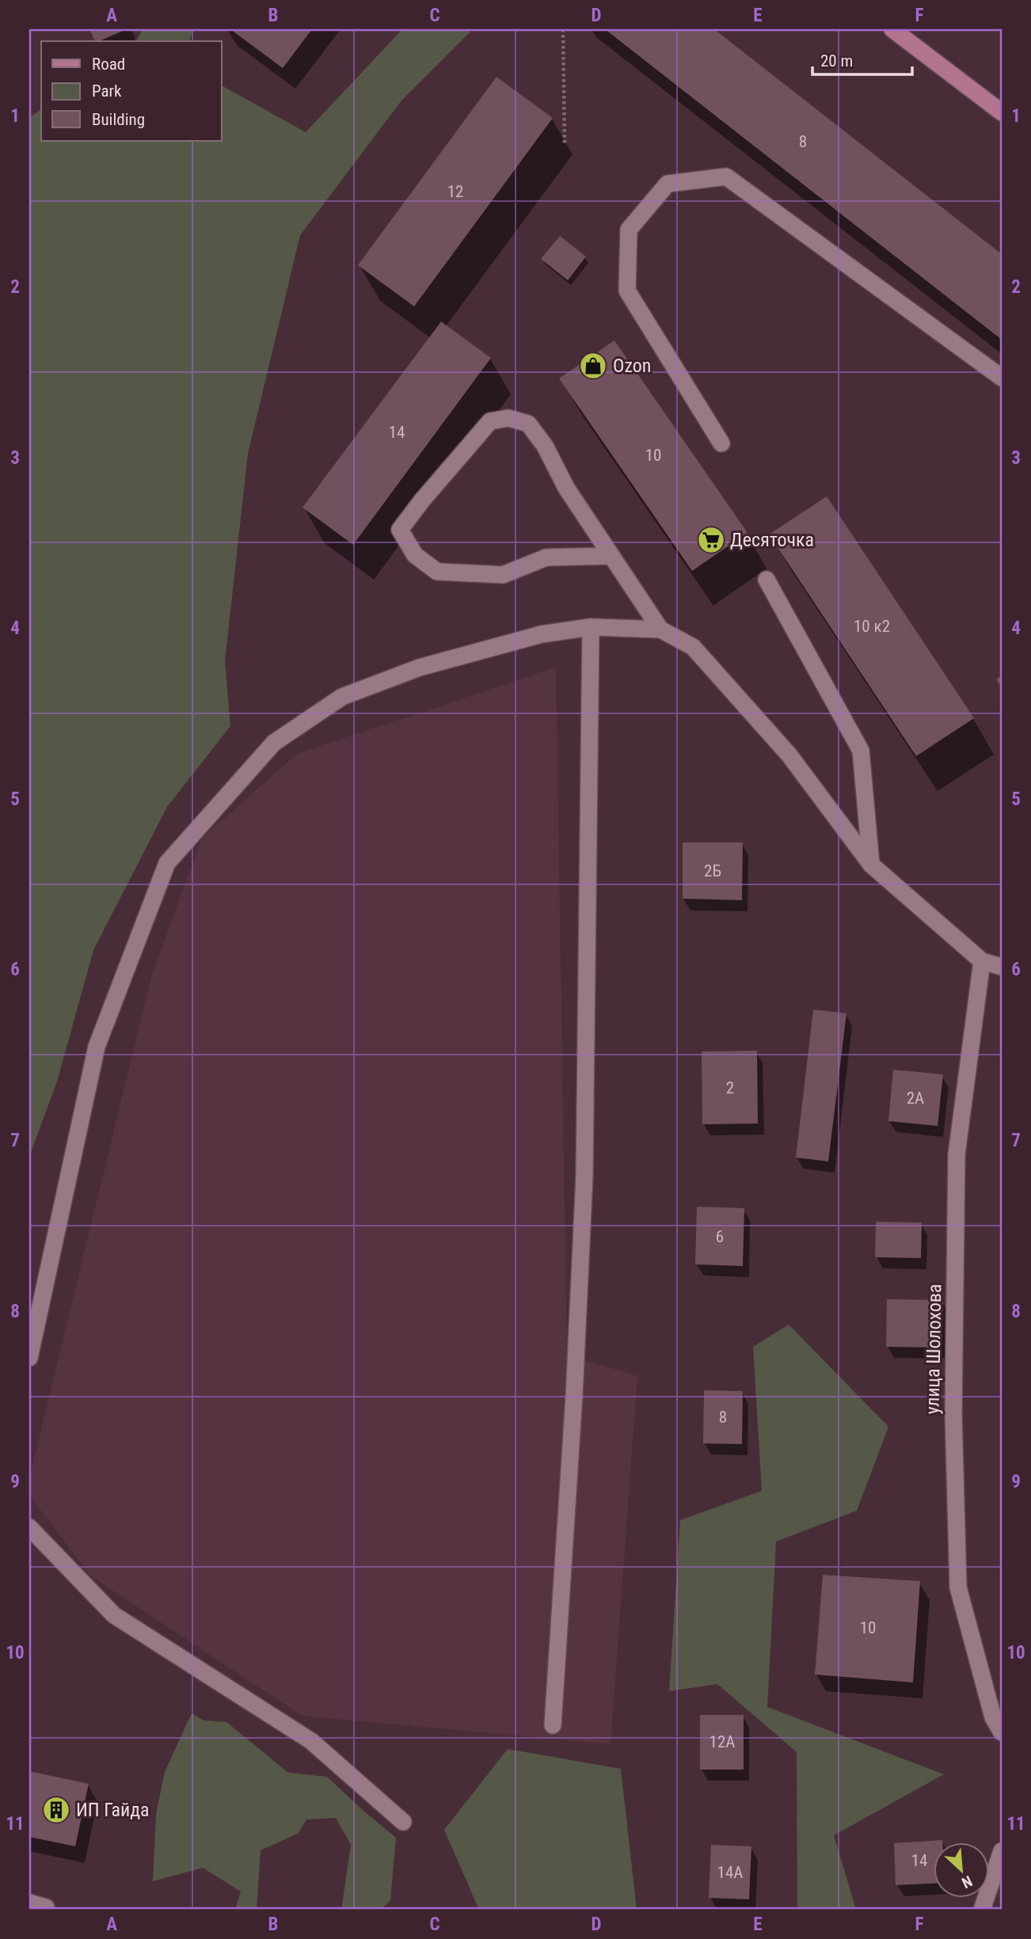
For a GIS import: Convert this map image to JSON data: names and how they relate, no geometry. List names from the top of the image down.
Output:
{
  "streets": {
    "street": ["улица Шолохова"]
  },
  "places": {
    "shop": ["Ozon"],
    "supermarket": ["Десяточка"],
    "building": ["ИП Гайда"]
  },
  "house_numbers": [
    "8",
    "12",
    "14",
    "10",
    "10 к2",
    "2Б",
    "2",
    "2А",
    "6",
    "8",
    "10",
    "12А",
    "14",
    "14А"
  ],
  "legend": ["Road", "Park", "Building"],
  "scale_bar": "20 m",
  "north": "bottom right",
  "grid": {
    "columns": [
      "A",
      "B",
      "C",
      "D",
      "E",
      "F"
    ],
    "rows": [
      "1",
      "2",
      "3",
      "4",
      "5",
      "6",
      "7",
      "8",
      "9",
      "10",
      "11"
    ]
  }
}
